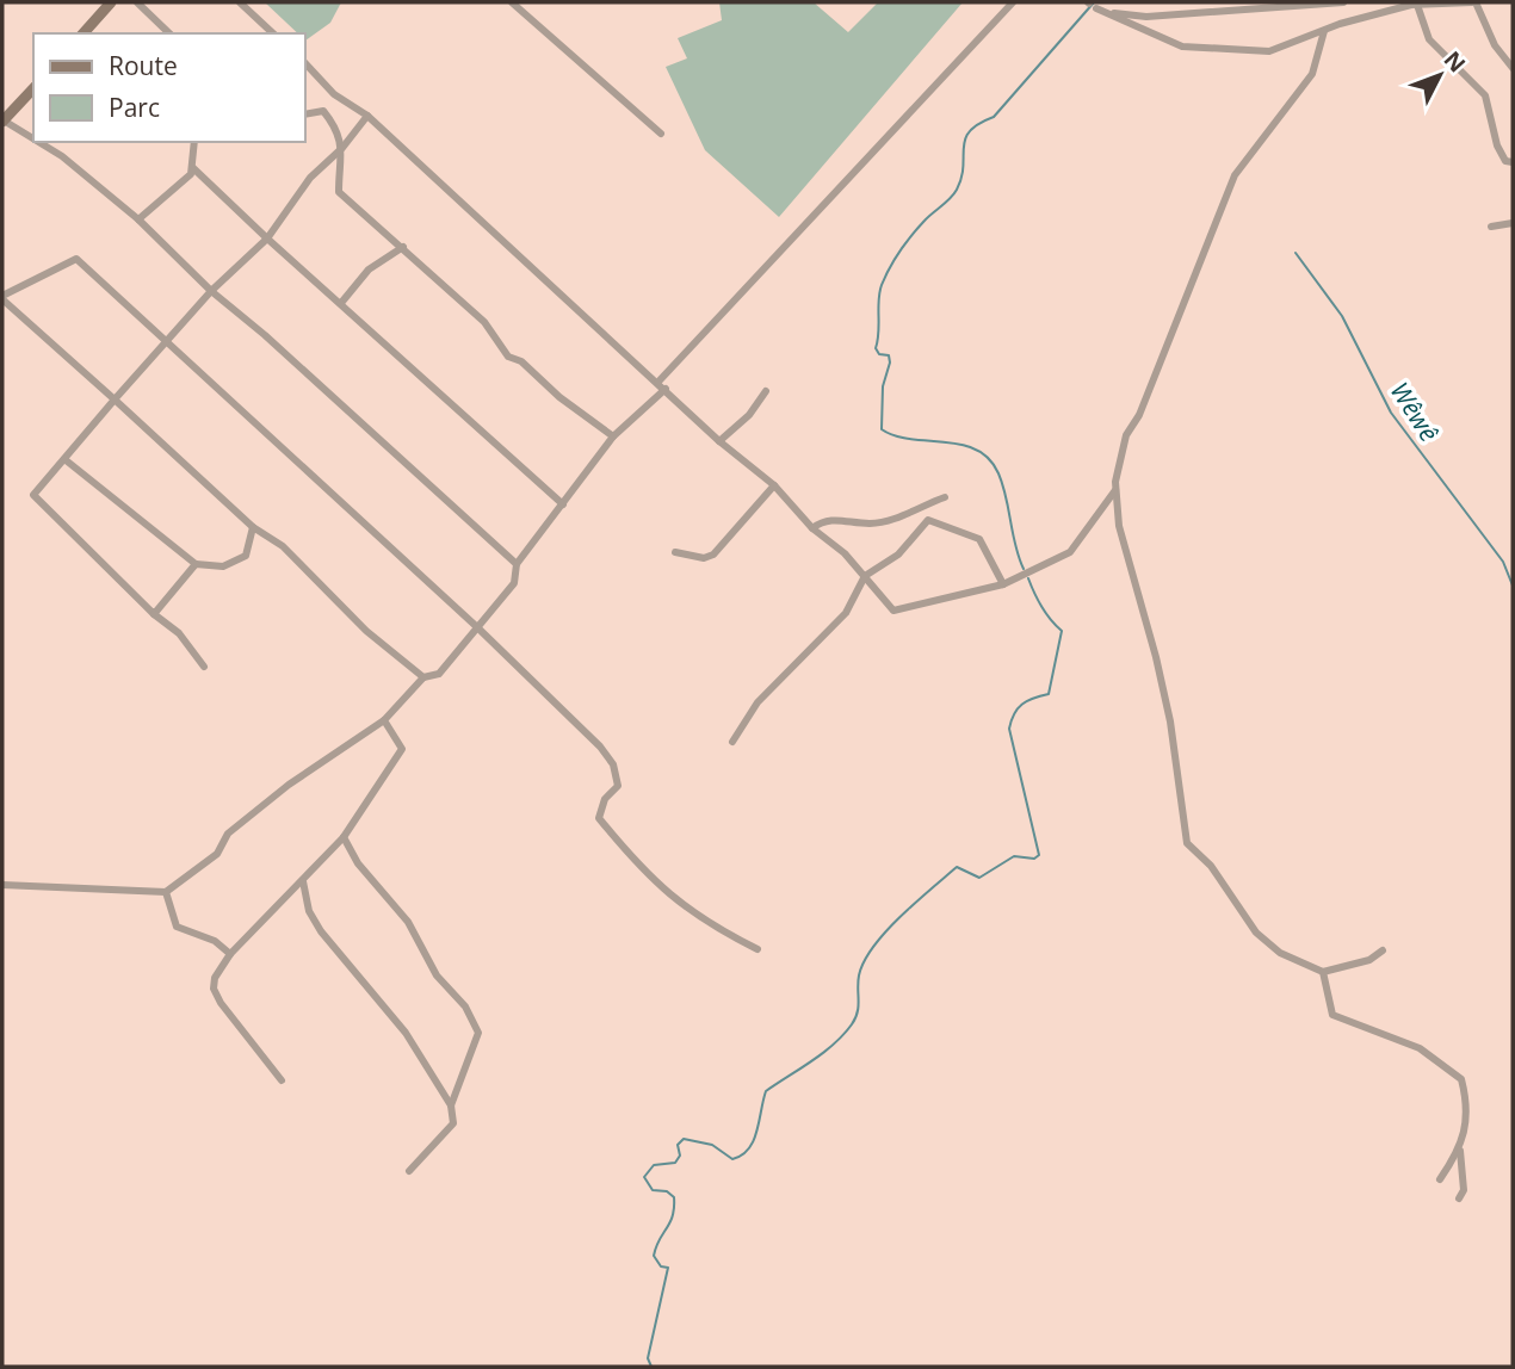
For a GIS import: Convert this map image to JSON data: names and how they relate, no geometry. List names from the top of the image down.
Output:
{
  "water": ["Wêwê"],
  "legend": ["Route", "Parc"],
  "north": "top right"
}
